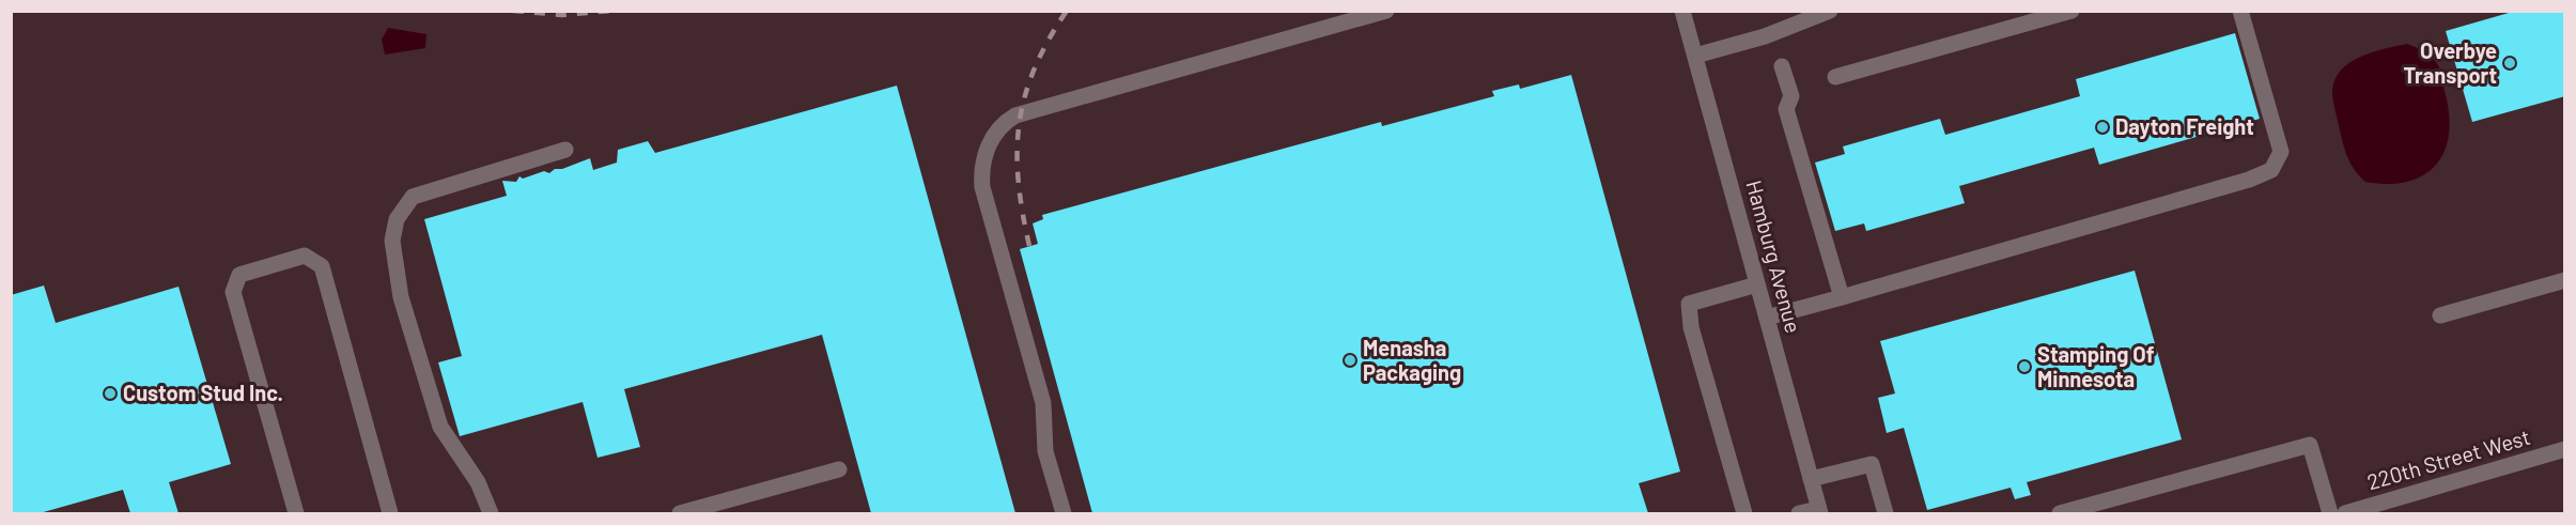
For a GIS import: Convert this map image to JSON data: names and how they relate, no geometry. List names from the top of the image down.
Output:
{
  "streets": {
    "street": ["Hamburg Avenue", "220th Street West"]
  },
  "places": [
    "Overbye Transport",
    "Dayton Freight",
    "Menasha Packaging",
    "Stamping Of Minnesota",
    "Custom Stud Inc."
  ]
}
